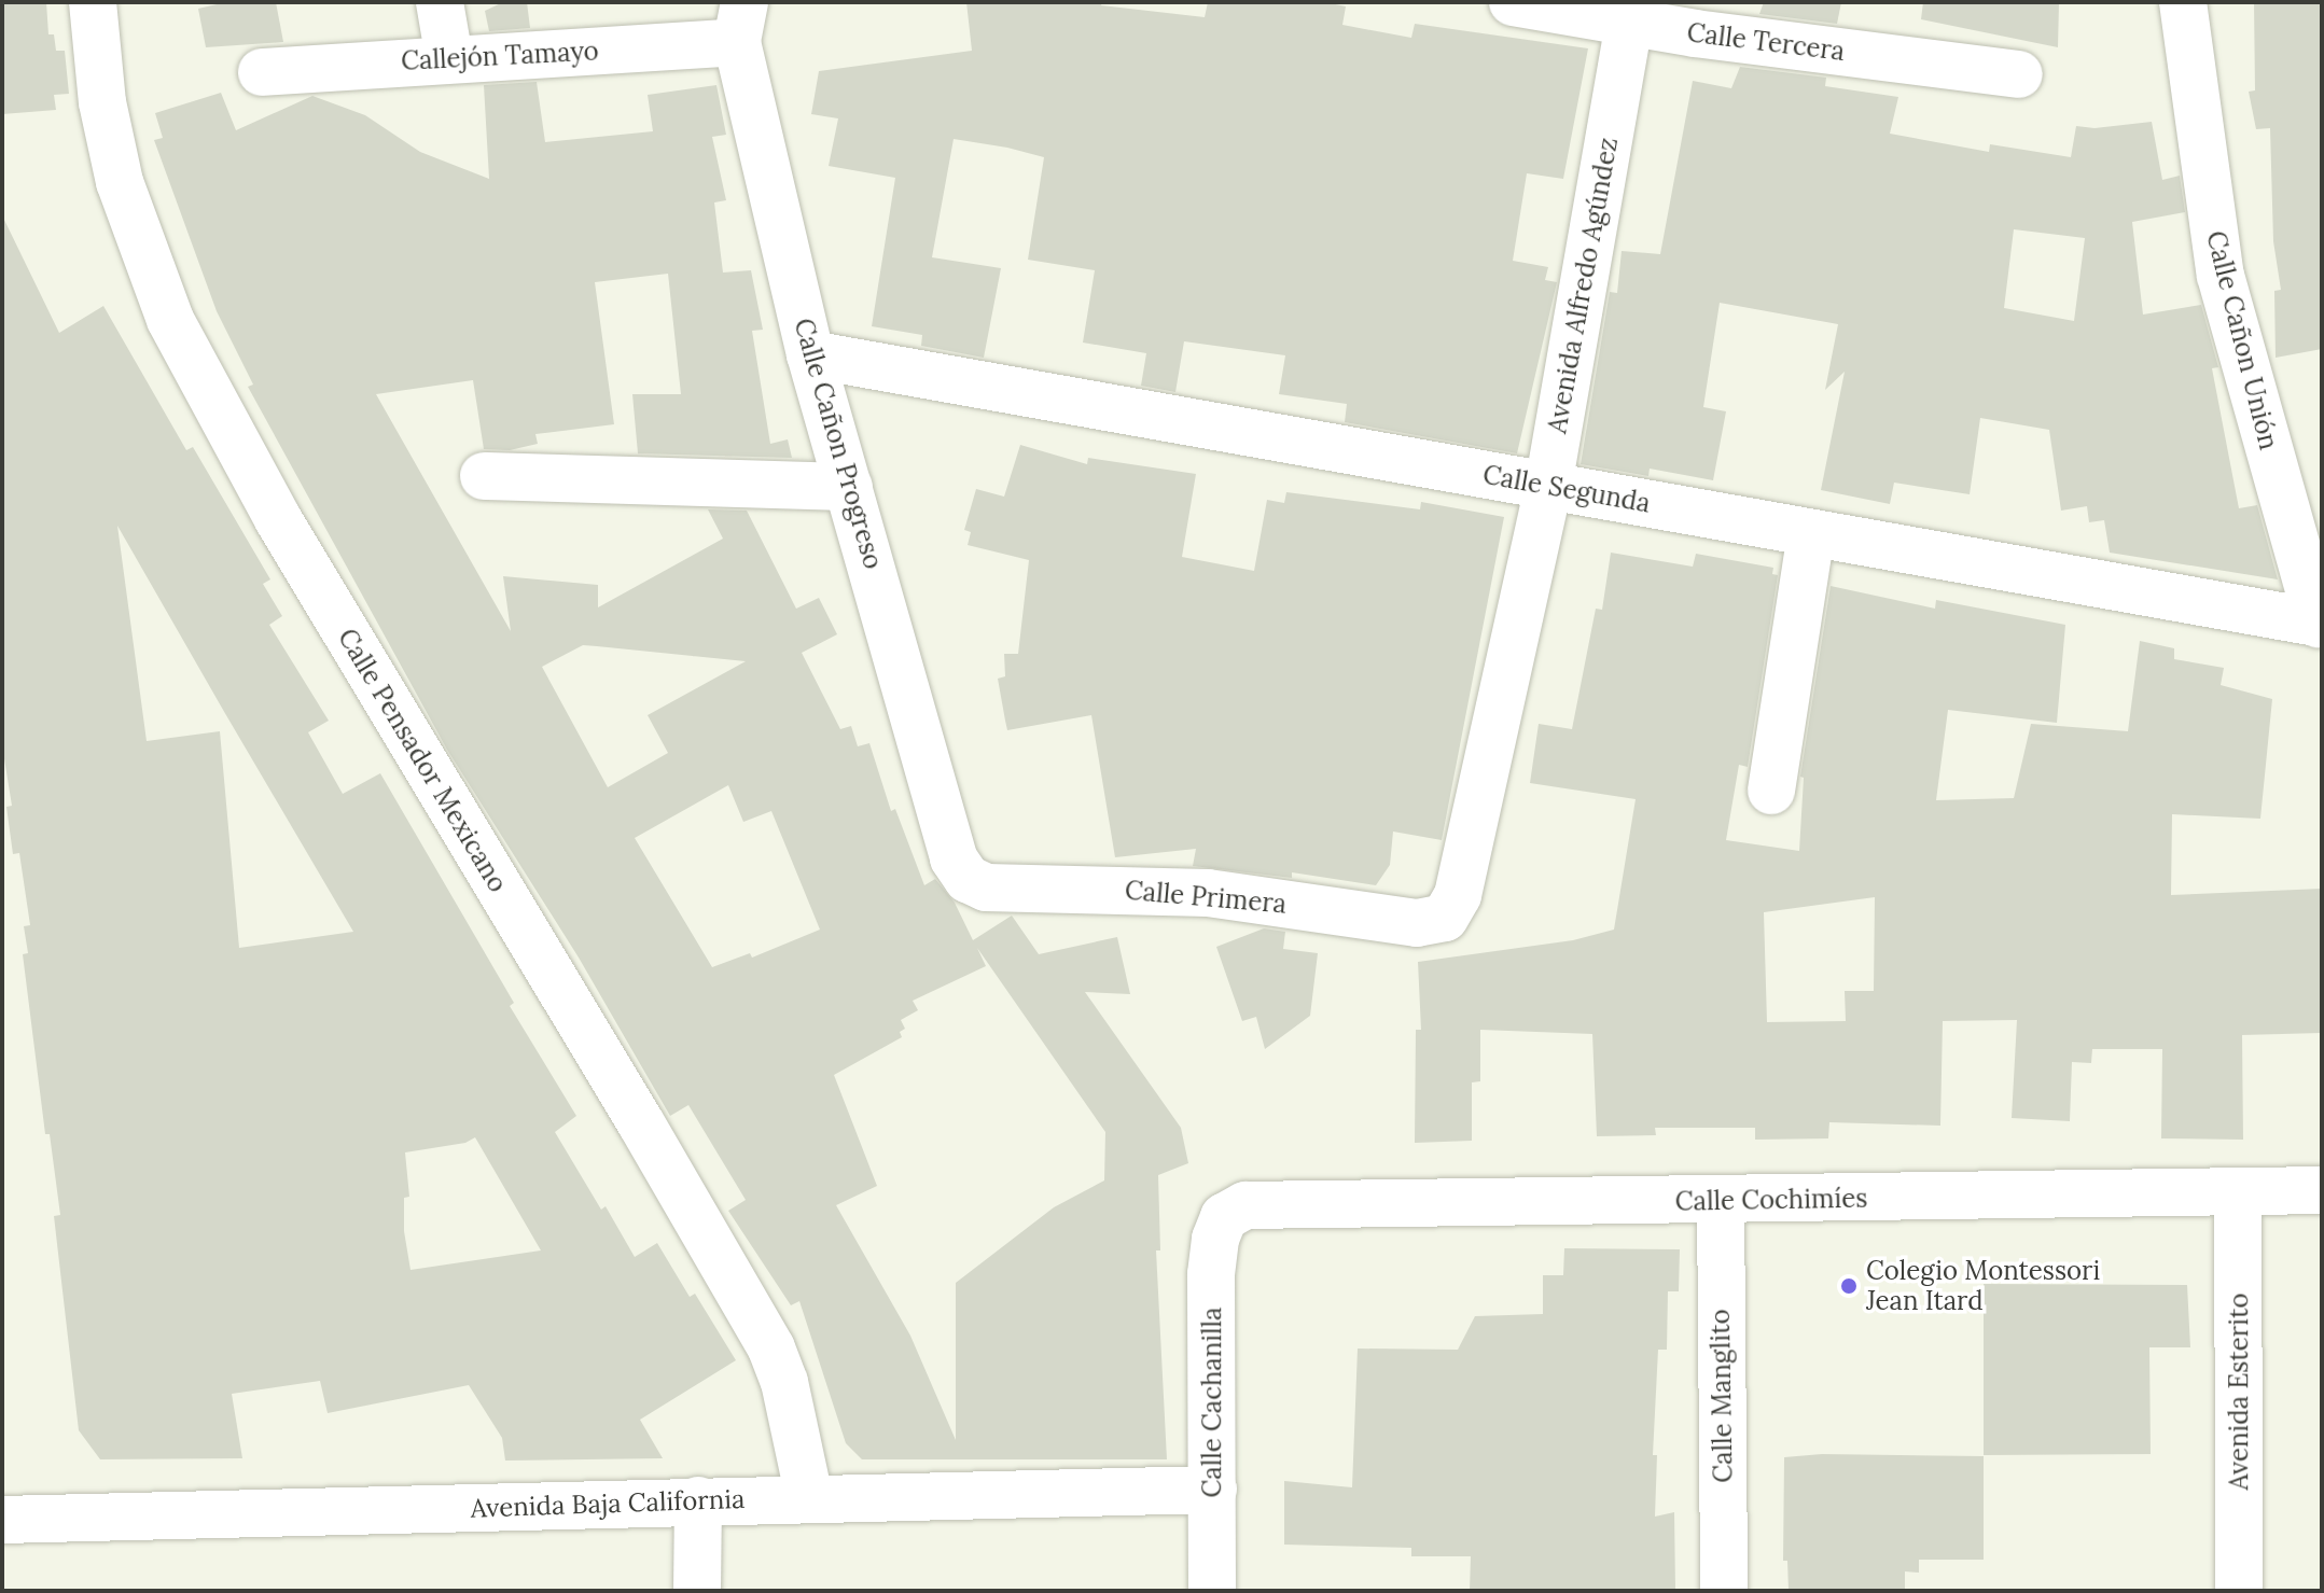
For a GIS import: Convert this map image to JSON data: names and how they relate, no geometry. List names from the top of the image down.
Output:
{
  "streets": {
    "street": [
      "Calle Tercera",
      "Callejón Tamayo",
      "Avenida Alfredo Agúndez",
      "Calle Cañon Unión",
      "Calle Cañon Progreso",
      "Calle Segunda",
      "Calle Pensador Mexicano",
      "Calle Primera",
      "Calle Cochimíes",
      "Avenida Esterito",
      "Calle Manglito",
      "Calle Cachanilla",
      "Avenida Baja California"
    ]
  },
  "crossings": [
    ["Calle Tercera", "Avenida Alfredo Agúndez"],
    ["Callejón Tamayo", "Calle Cañon Progreso"],
    ["Avenida Alfredo Agúndez", "Calle Segunda"],
    ["Avenida Alfredo Agúndez", "Calle Primera"],
    ["Calle Cañon Unión", "Calle Segunda"],
    ["Calle Cañon Progreso", "Calle Segunda"],
    ["Calle Cañon Progreso", "Calle Primera"],
    ["Calle Pensador Mexicano", "Avenida Baja California"],
    ["Calle Cochimíes", "Avenida Esterito"],
    ["Calle Cochimíes", "Calle Manglito"],
    ["Calle Cochimíes", "Calle Cachanilla"],
    ["Calle Cachanilla", "Avenida Baja California"]
  ],
  "places": ["Colegio Montessori Jean Itard"]
}
